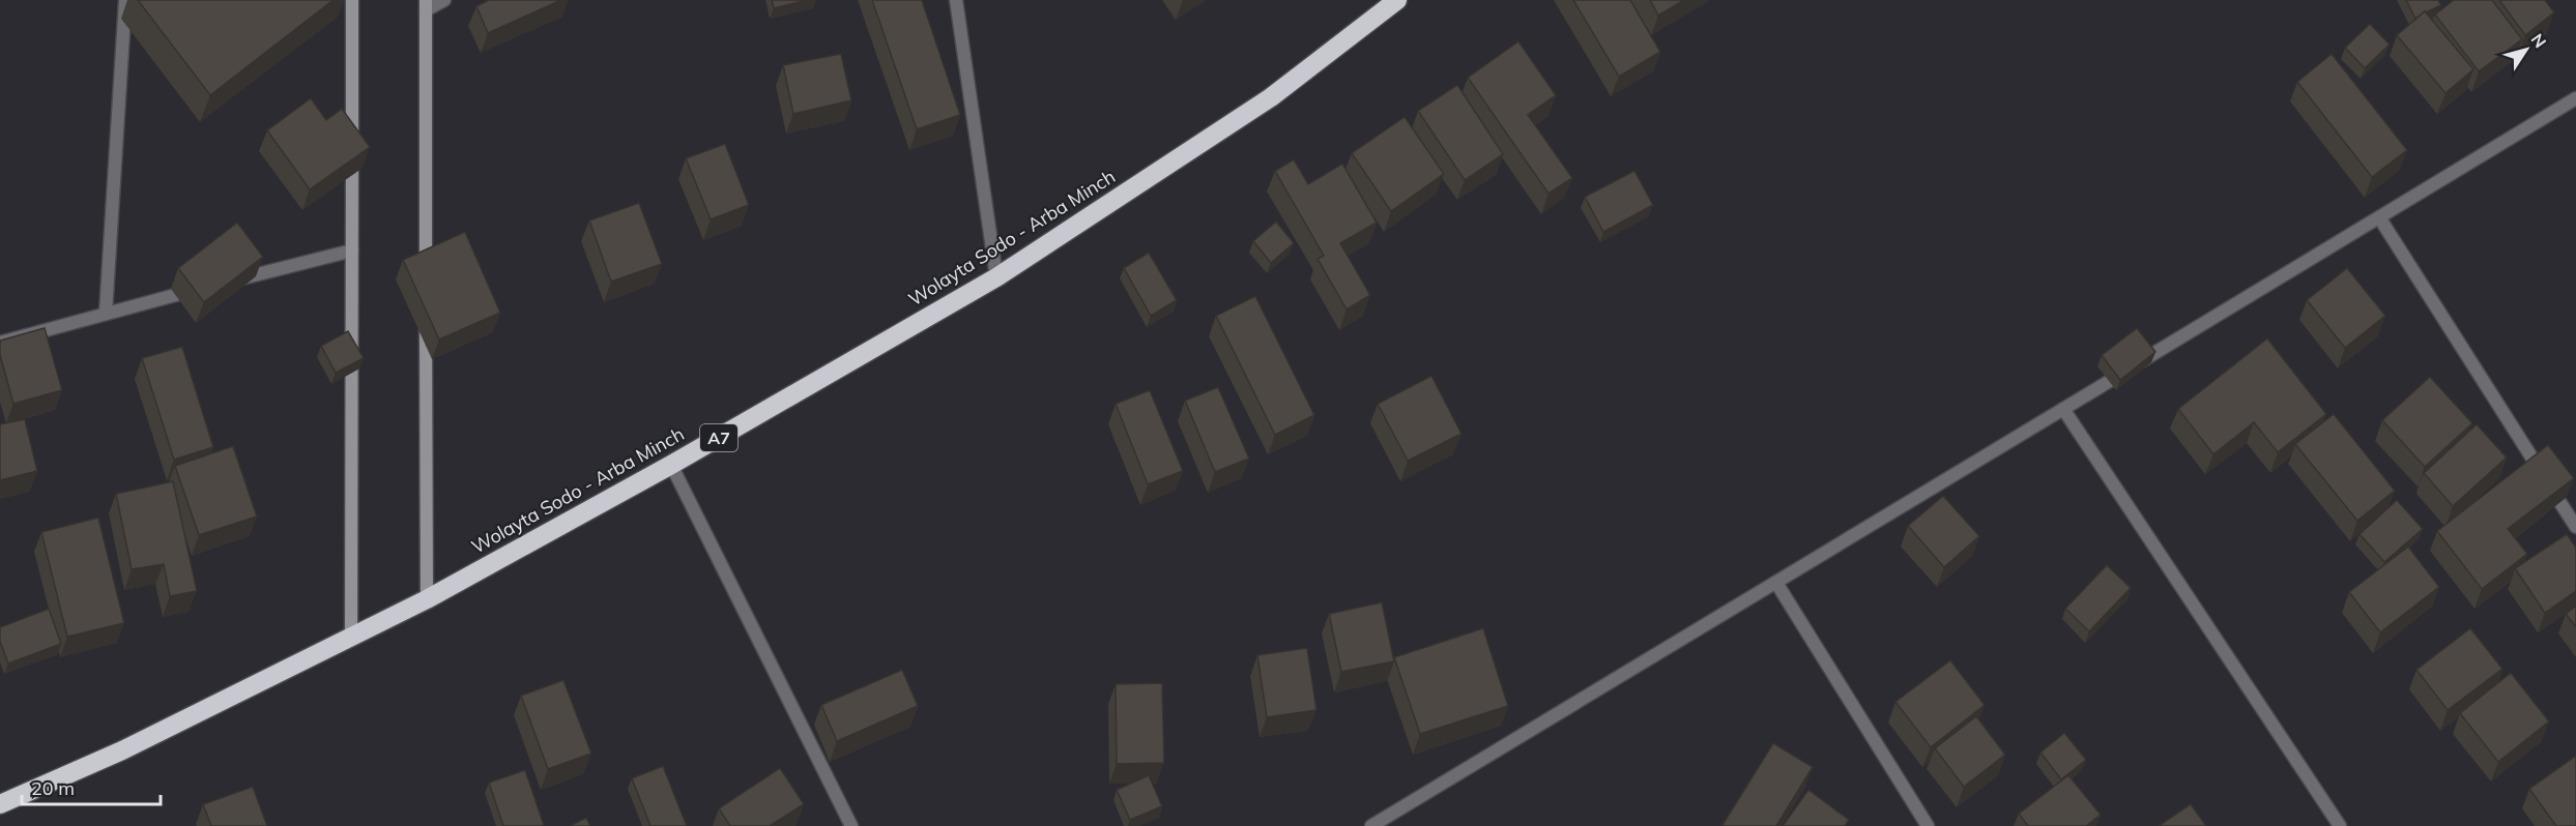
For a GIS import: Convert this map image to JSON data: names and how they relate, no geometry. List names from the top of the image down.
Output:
{
  "streets": {
    "highway": ["Wolayta Sodo - Arba Minch", "A7"]
  },
  "scale_bar": "20 m",
  "north": "top right"
}
